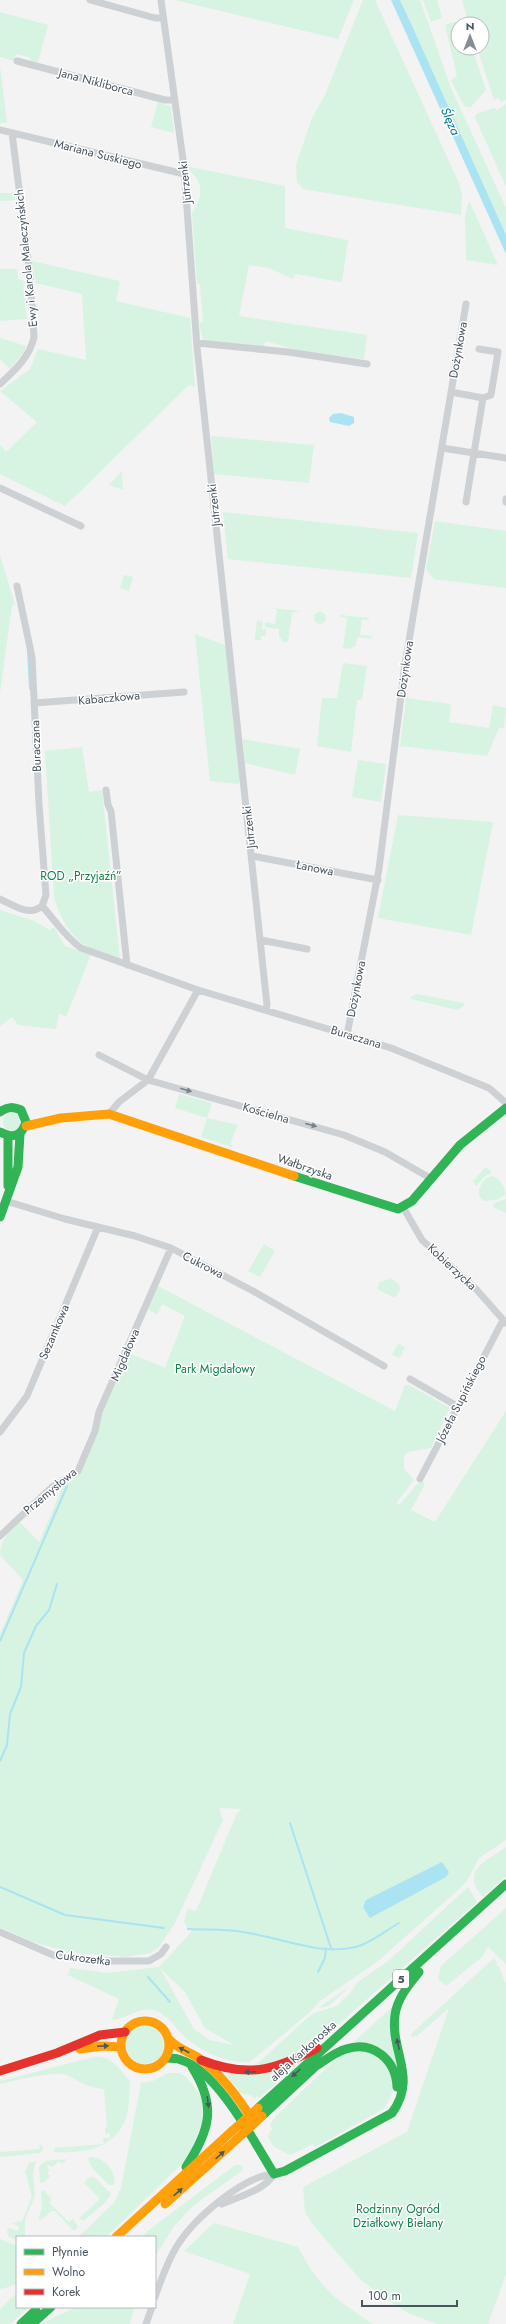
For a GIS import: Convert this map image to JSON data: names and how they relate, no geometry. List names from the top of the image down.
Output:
{
  "streets": {
    "main road": ["Wałbrzyska", "5", "aleja Karkonoska"],
    "street": [
      "Jana Nikliborca",
      "Mariana Suskiego",
      "Jutrzenki",
      "Ewy i Karola Maleczyńskich",
      "Dożynkowa",
      "Kabaczkowa",
      "Buraczana",
      "Łanowa",
      "Kościelna",
      "Cukrowa",
      "Kobierzycka",
      "Sezamkowa",
      "Migdałowa",
      "Józefa Supińskiego",
      "Przemysłowa",
      "Cukrozetka"
    ]
  },
  "crossings": [
    ["Jana Nikliborca", "Jutrzenki"],
    ["Mariana Suskiego", "Jutrzenki"],
    ["Mariana Suskiego", "Ewy i Karola Maleczyńskich"],
    ["Jutrzenki", "Buraczana"],
    ["Jutrzenki", "Łanowa"],
    ["Dożynkowa", "Buraczana"],
    ["Dożynkowa", "Łanowa"],
    ["Kabaczkowa", "Buraczana"],
    ["Wałbrzyska", "Kobierzycka"],
    ["Cukrowa", "Sezamkowa"],
    ["Cukrowa", "Migdałowa"],
    ["Kobierzycka", "Józefa Supińskiego"],
    ["Migdałowa", "Przemysłowa"]
  ],
  "one_way": ["Kościelna"],
  "water": ["Ślęza"],
  "parks": ["ROD „Przyjaźń”", "Park Migdałowy", "Rodzinny Ogród Działkowy Bielany"],
  "legend": ["Płynnie", "Wolno", "Korek"],
  "scale_bar": "100 m",
  "north": "top"
}
